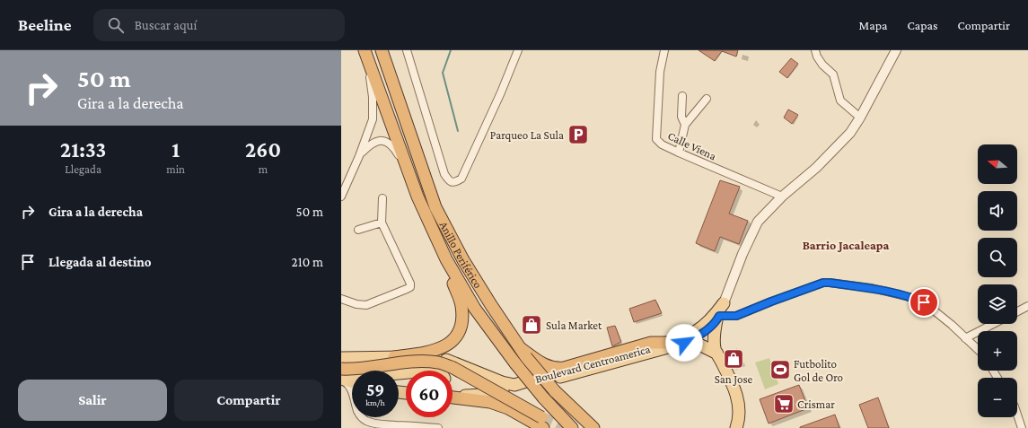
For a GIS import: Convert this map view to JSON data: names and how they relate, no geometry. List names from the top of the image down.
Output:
{
  "streets": {
    "highway": ["Anillo Periférico"],
    "main road": ["Boulevard Centroamerica"],
    "street": ["Calle Viena"]
  },
  "districts": ["Barrio Jacaleapa"],
  "places": {
    "parking": ["Parqueo La Sula"],
    "shop": ["Sula Market", "San Jose"],
    "sports": ["Futbolito Gol de Oro"],
    "supermarket": ["Crismar"]
  },
  "north": "left",
  "page": {
    "header": "Beeline",
    "search": "Buscar aquí",
    "nav": ["Mapa", "Capas", "Compartir"],
    "turn": ["50 m", "Gira a la derecha"],
    "eta": [
      "21:33",
      "Llegada",
      "1",
      "min",
      "260",
      "m"
    ],
    "map_buttons": ["+", "−"],
    "list": [
      {
        "name": "Gira a la derecha",
        "value": "50 m"
      },
      {
        "name": "Llegada al destino",
        "value": "210 m"
      }
    ],
    "speed": "59 km/h",
    "limit": "60",
    "buttons": ["Salir", "Compartir"]
  }
}
